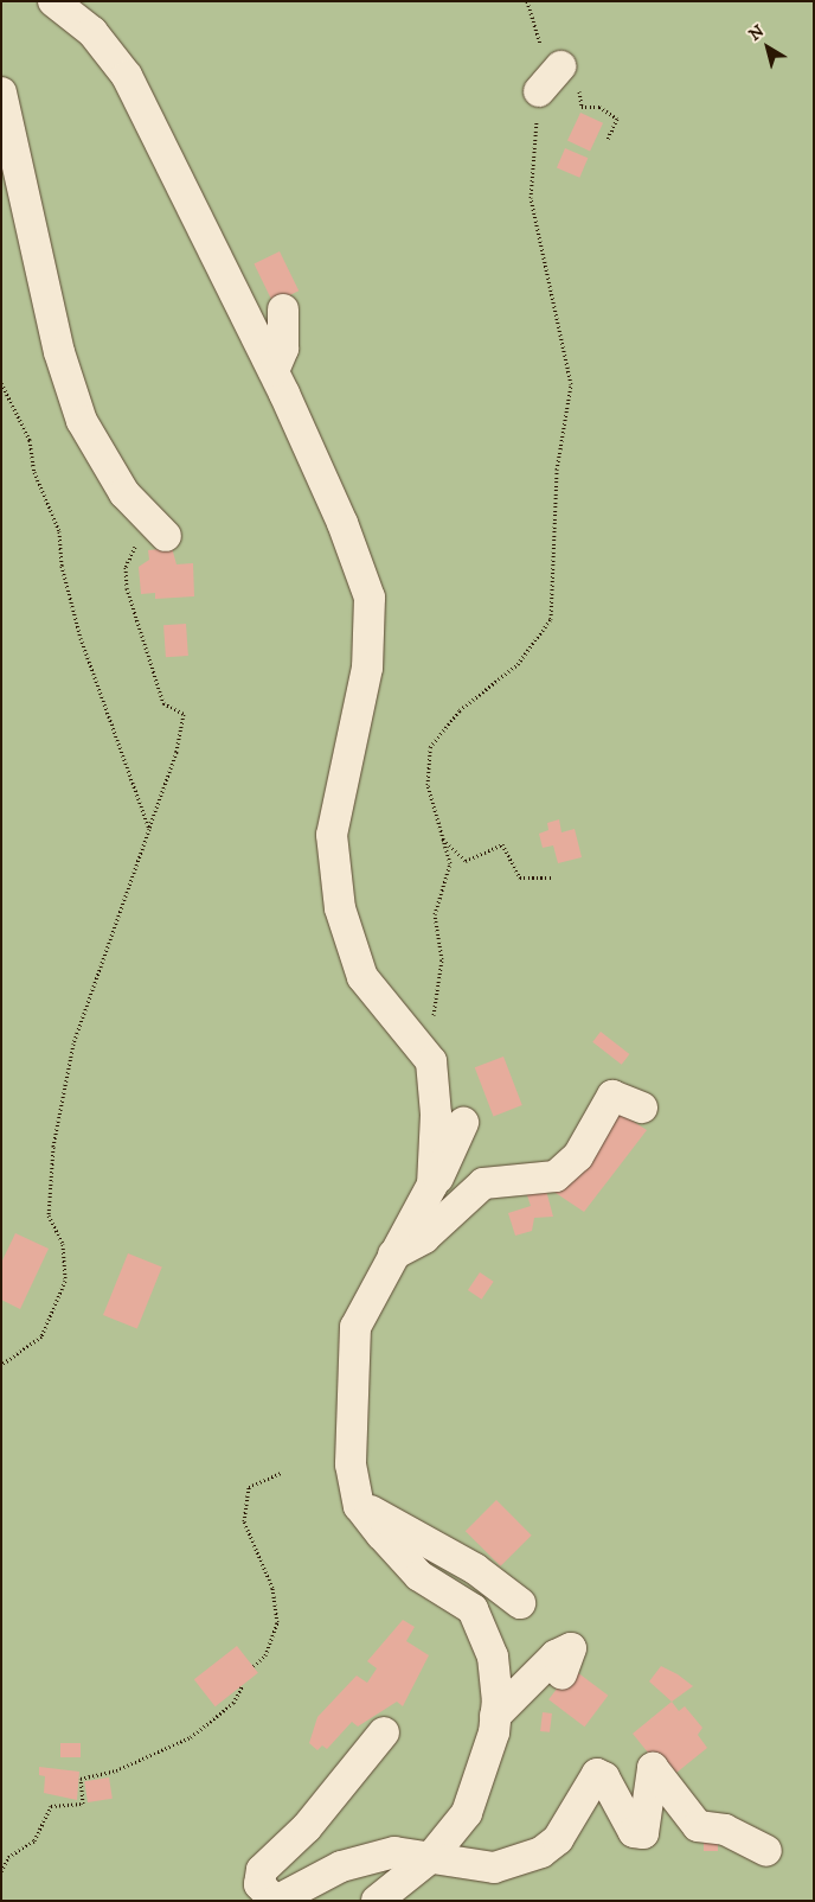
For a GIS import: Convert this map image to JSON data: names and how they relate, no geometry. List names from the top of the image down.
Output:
{
  "north": "top left"
}
